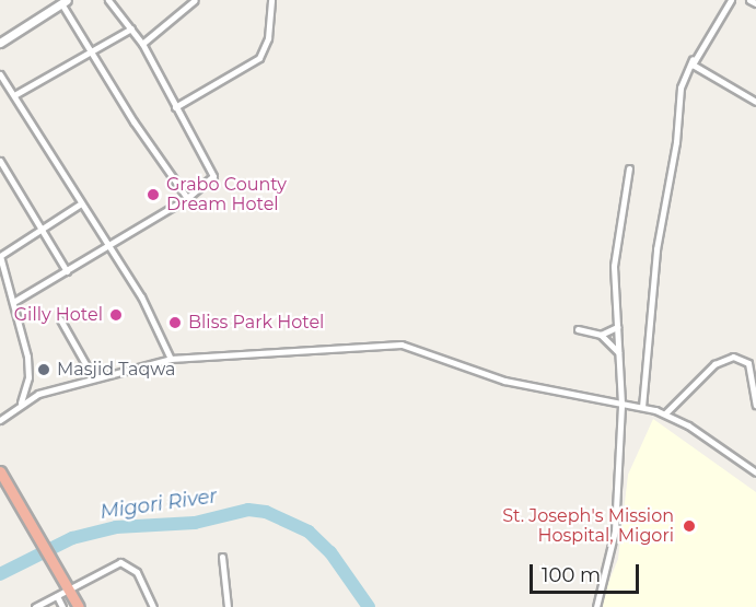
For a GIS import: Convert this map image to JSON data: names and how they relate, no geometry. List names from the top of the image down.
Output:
{
  "water": ["Migori River"],
  "places": [
    "Grabo County Dream Hotel",
    "Gilly Hotel",
    "Bliss Park Hotel",
    "Masjid Taqwa",
    "St. Joseph's Mission Hospital, Migori"
  ],
  "scale_bar": "100 m"
}
